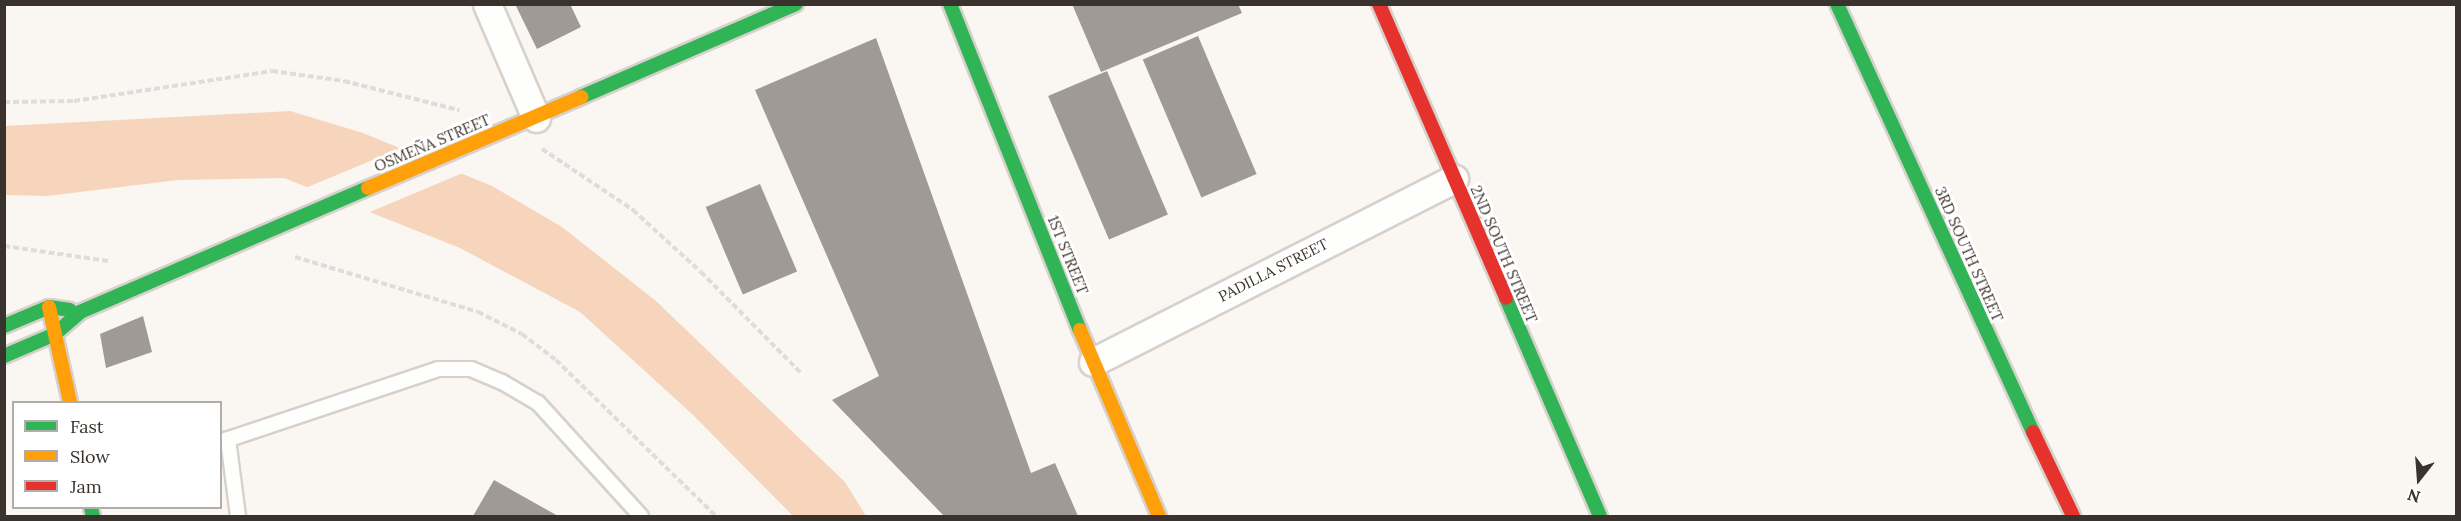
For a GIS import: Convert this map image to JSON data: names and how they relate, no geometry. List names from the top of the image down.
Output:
{
  "streets": {
    "main road": [
      "OSMEÑA STREET",
      "2ND SOUTH STREET",
      "3RD SOUTH STREET",
      "1ST STREET"
    ],
    "street": ["PADILLA STREET"]
  },
  "crossings": [
    ["2ND SOUTH STREET", "PADILLA STREET"],
    ["1ST STREET", "PADILLA STREET"]
  ],
  "legend": ["Fast", "Slow", "Jam"],
  "north": "bottom"
}
